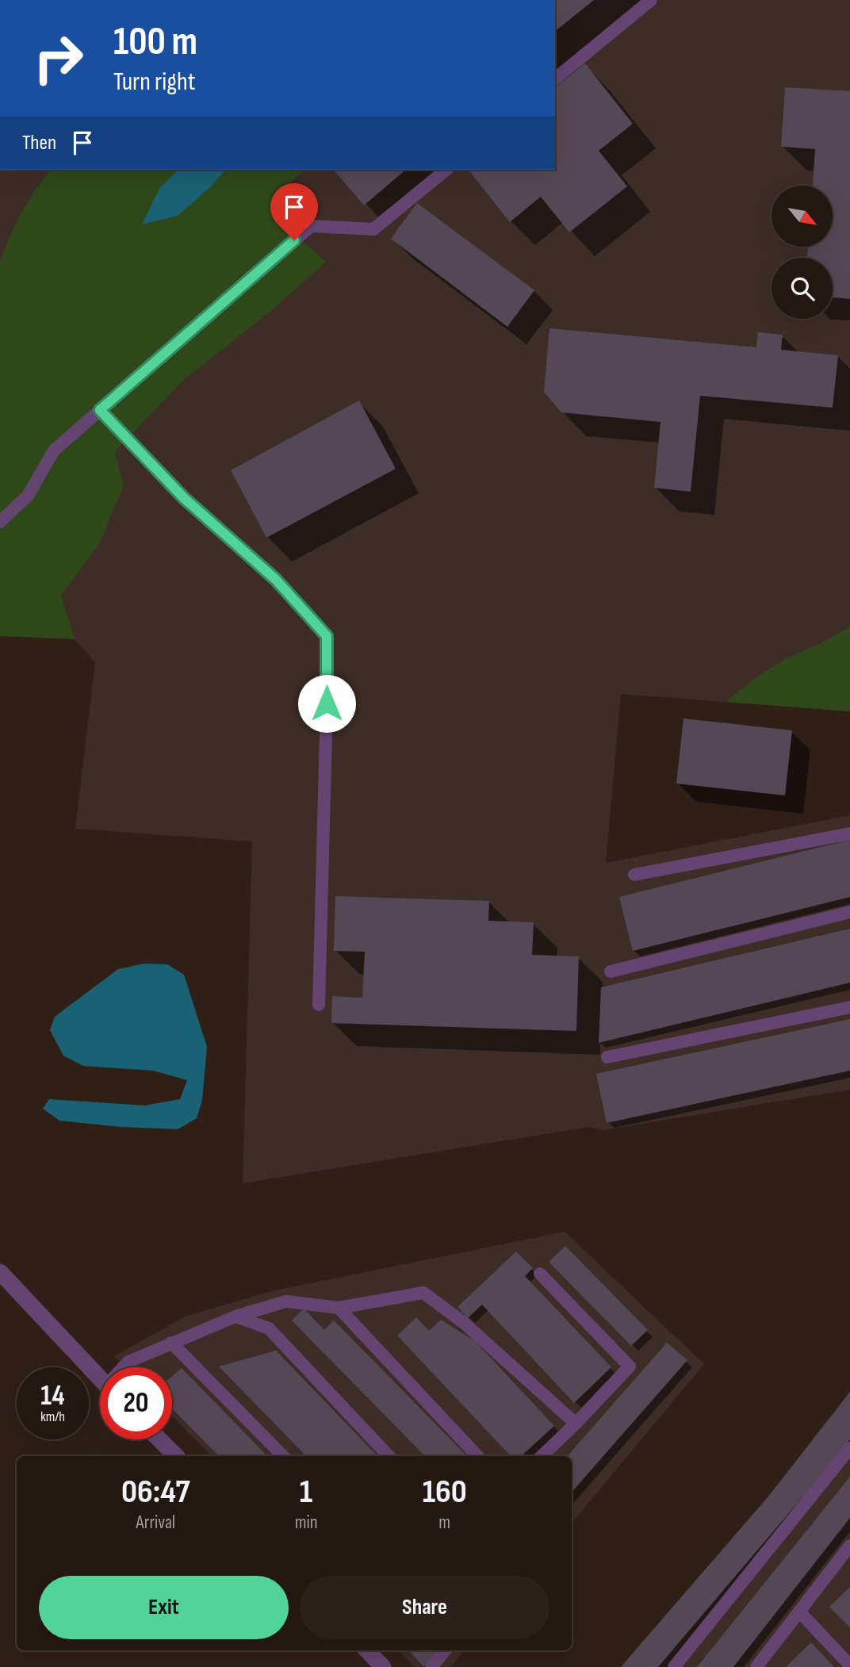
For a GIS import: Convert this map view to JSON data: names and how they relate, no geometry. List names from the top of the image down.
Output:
{
  "north": "bottom right",
  "page": {
    "turn": ["100 m", "Turn right"],
    "then": "Then",
    "speed": "14 km/h",
    "limit": "20",
    "eta": [
      "06:47",
      "Arrival",
      "1",
      "min",
      "160",
      "m"
    ],
    "buttons": ["Exit", "Share"]
  }
}
